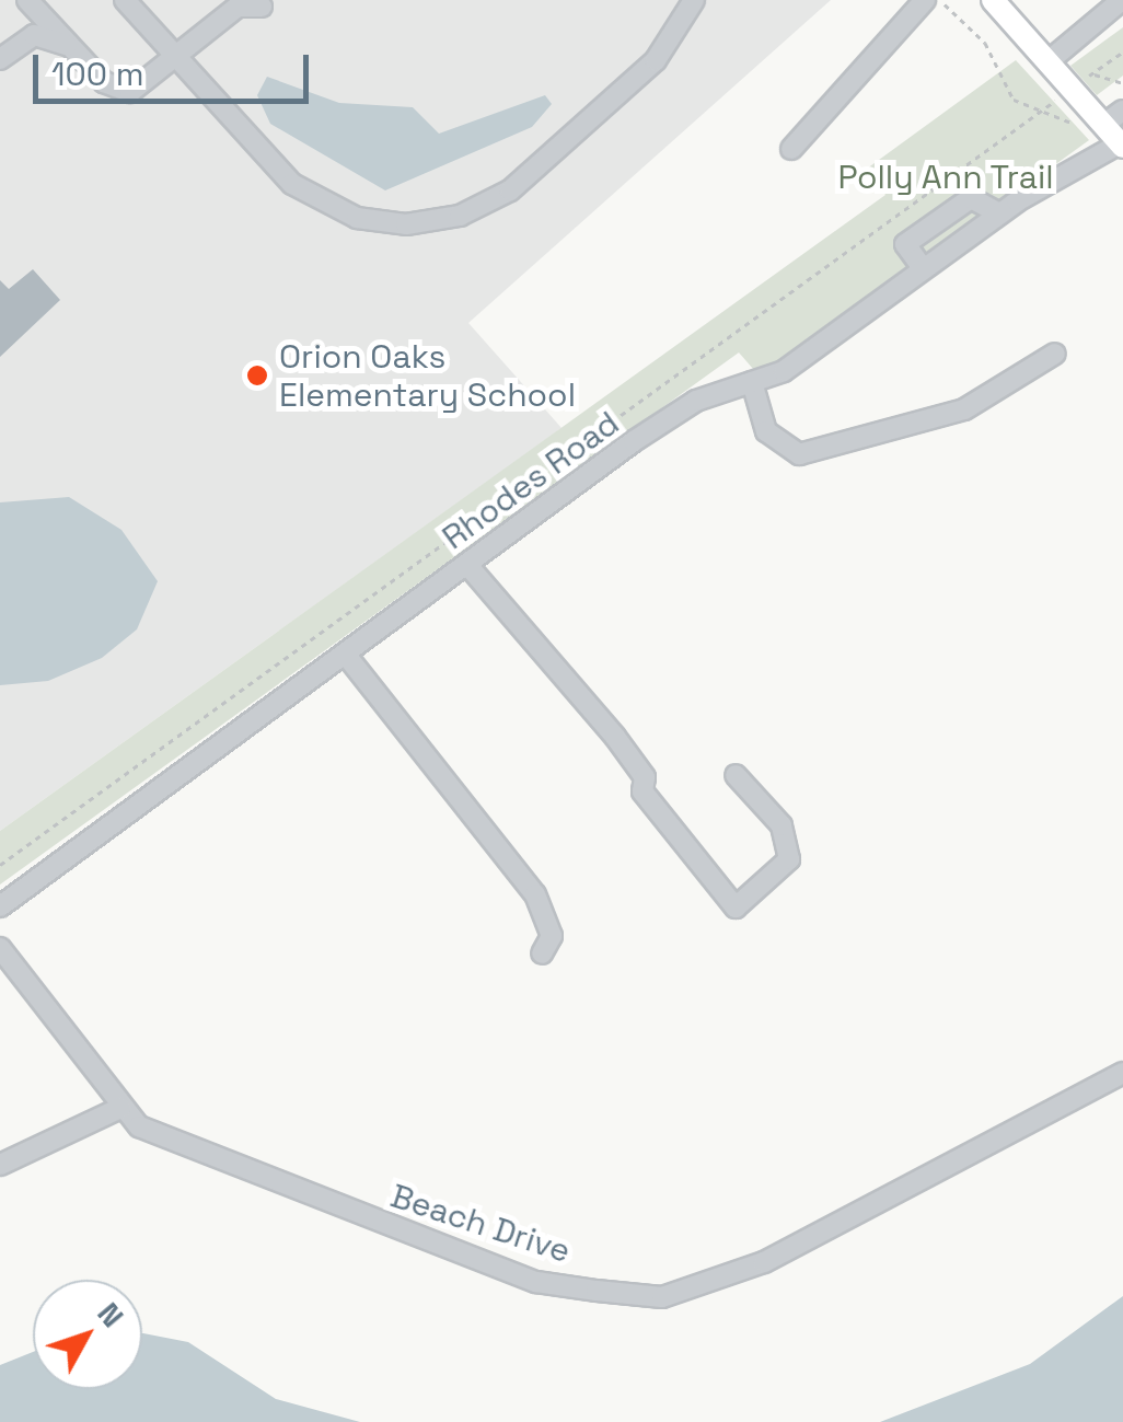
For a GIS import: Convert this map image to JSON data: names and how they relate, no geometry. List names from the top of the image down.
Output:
{
  "streets": {
    "street": ["Rhodes Road", "Beach Drive"]
  },
  "parks": ["Polly Ann Trail"],
  "places": ["Orion Oaks Elementary School"],
  "scale_bar": "100 m",
  "north": "top right"
}
